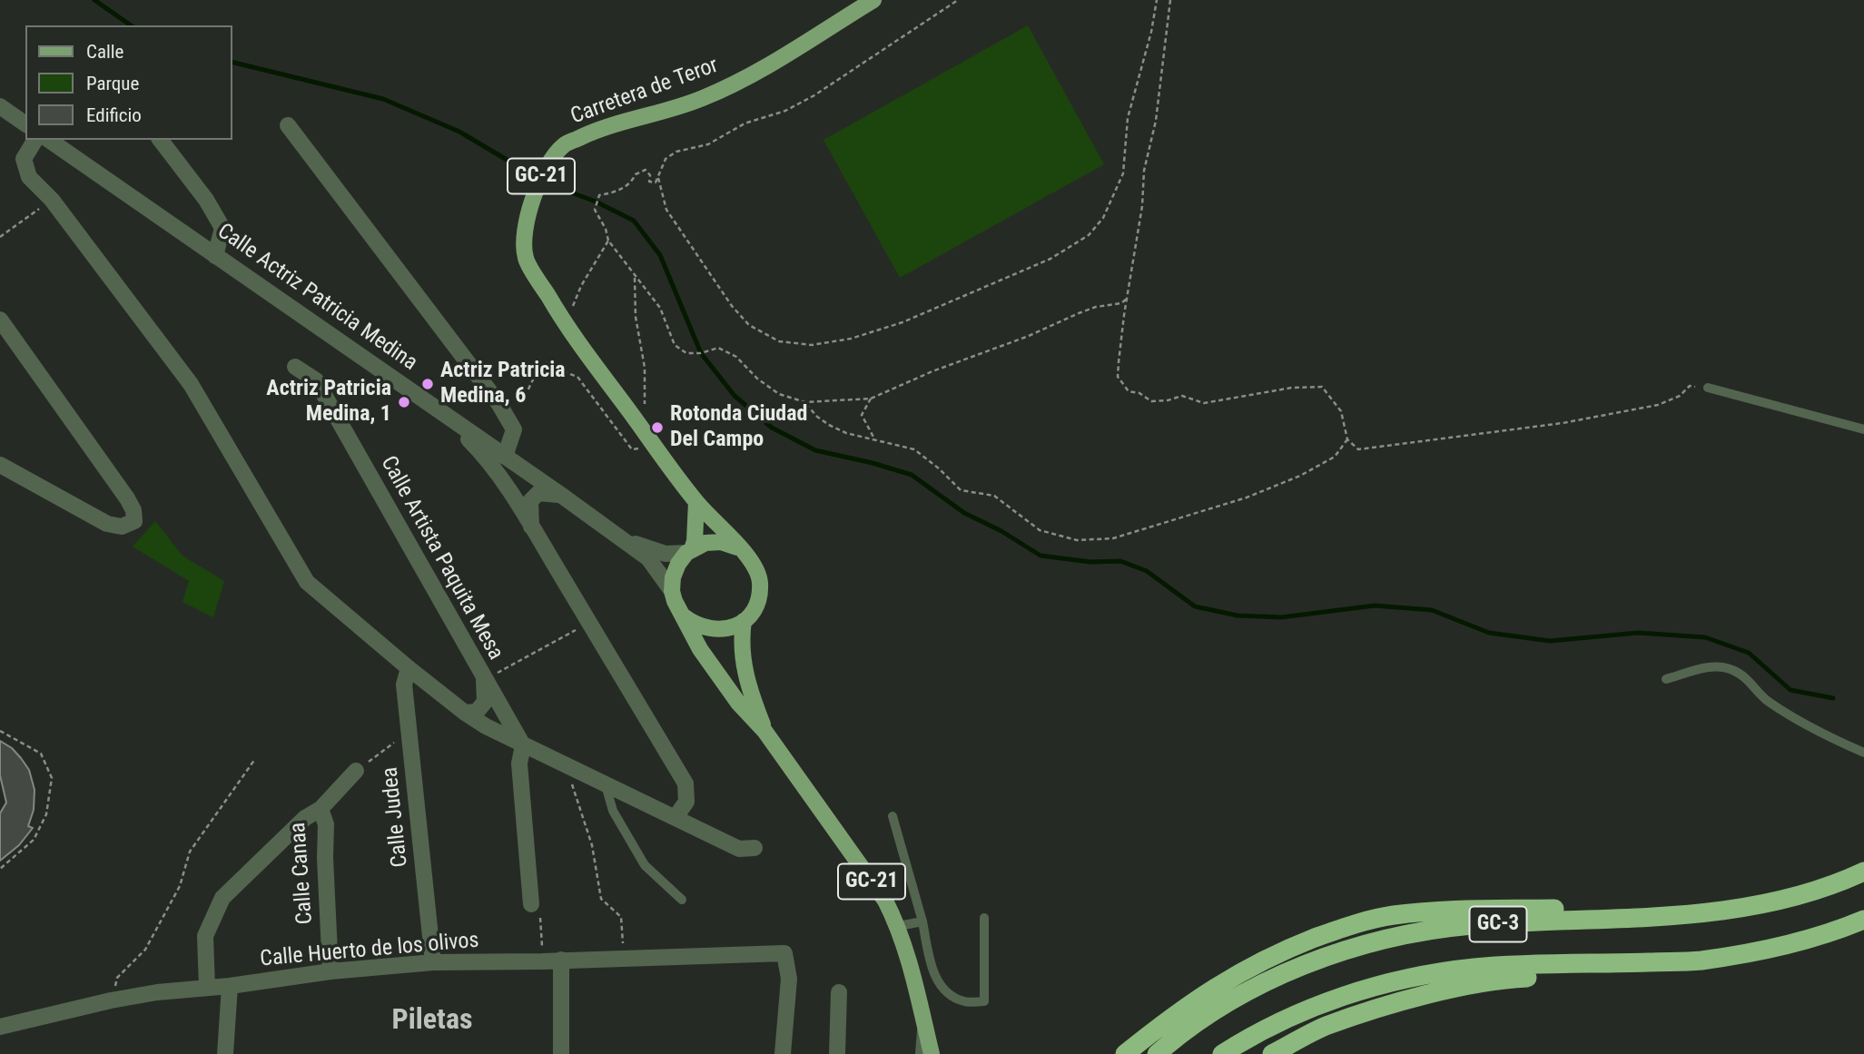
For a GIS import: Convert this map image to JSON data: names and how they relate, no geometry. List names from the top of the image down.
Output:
{
  "streets": {
    "highway": ["GC-3"],
    "main road": ["Carretera de Teror", "GC-21"],
    "street": [
      "Calle Actriz Patricia Medina",
      "Calle Artista Paquita Mesa",
      "Calle Judea",
      "Calle Canaa",
      "Calle Huerto de los olivos"
    ]
  },
  "crossings": [
    ["Carretera de Teror", "GC-21"],
    ["GC-21", "Calle Actriz Patricia Medina"],
    ["Calle Judea", "Calle Huerto de los olivos"],
    ["Calle Canaa", "Calle Huerto de los olivos"]
  ],
  "districts": ["Piletas"],
  "places": ["Actriz Patricia Medina, 6", "Actriz Patricia Medina, 1", "Rotonda Ciudad Del Campo"],
  "legend": ["Calle", "Parque", "Edificio"]
}
